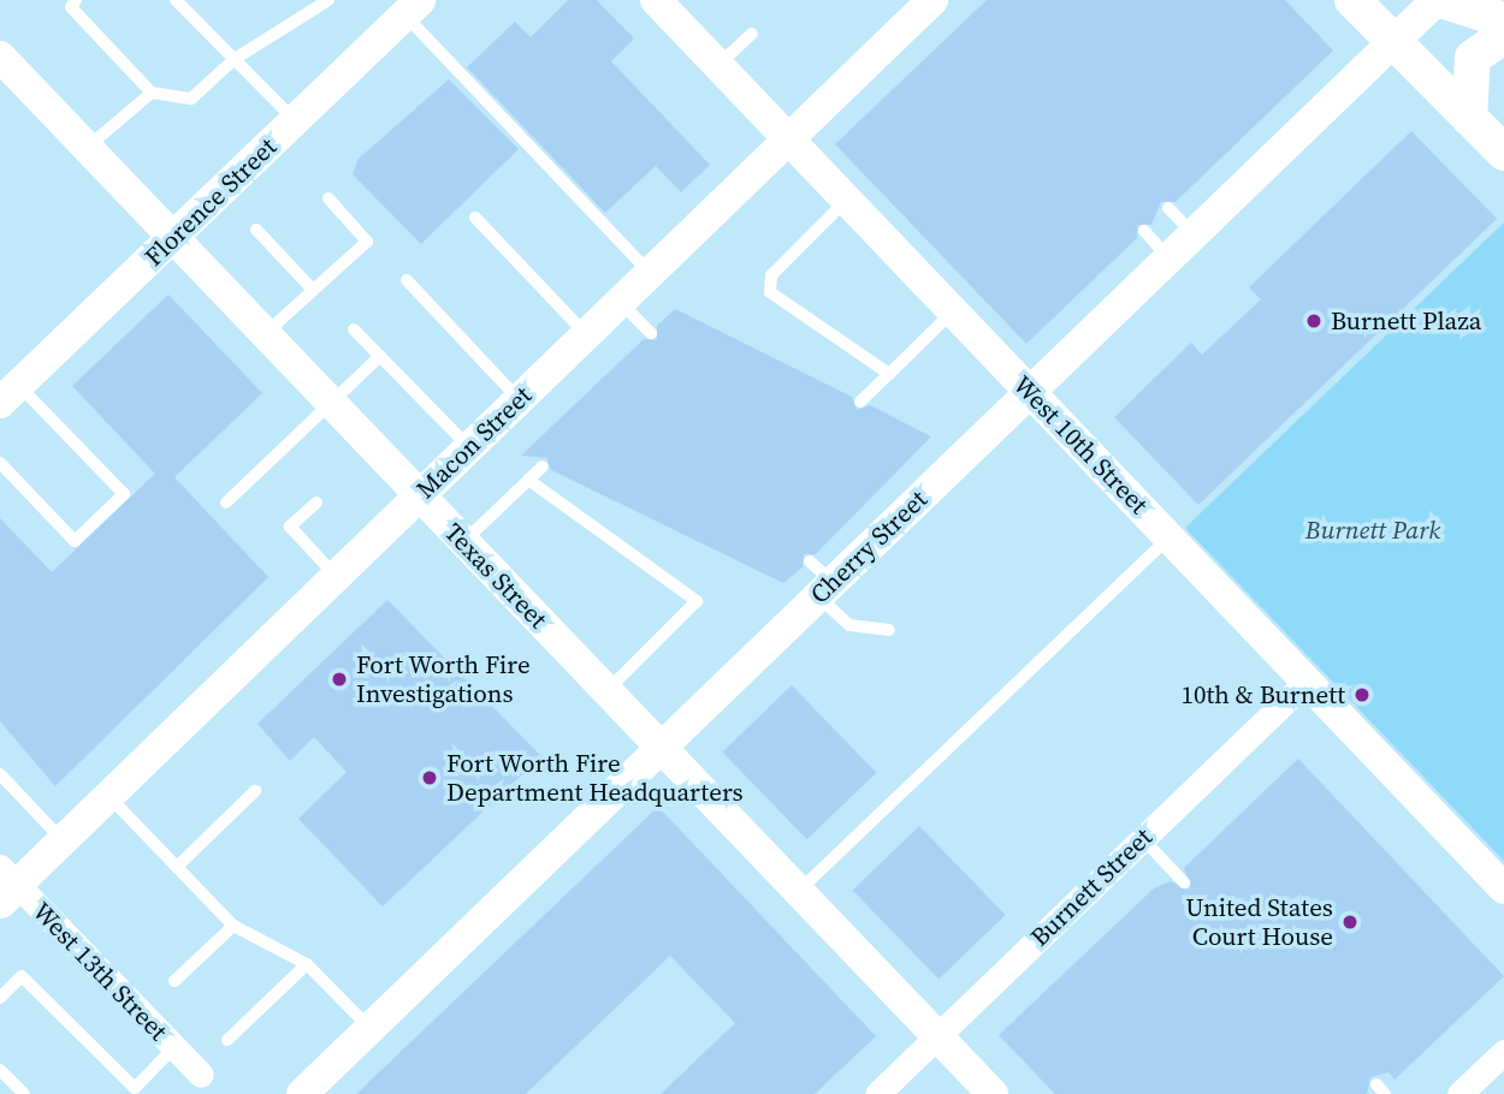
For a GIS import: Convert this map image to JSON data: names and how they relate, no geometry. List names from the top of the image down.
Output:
{
  "streets": {
    "street": [
      "Florence Street",
      "Macon Street",
      "West 10th Street",
      "Cherry Street",
      "Texas Street",
      "Burnett Street",
      "West 13th Street"
    ]
  },
  "crossings": [
    ["Florence Street", "Texas Street"],
    ["Macon Street", "West 10th Street"],
    ["Macon Street", "Texas Street"],
    ["Macon Street", "West 13th Street"],
    ["West 10th Street", "Cherry Street"],
    ["West 10th Street", "Burnett Street"],
    ["Cherry Street", "Texas Street"],
    ["Texas Street", "Burnett Street"]
  ],
  "parks": ["Burnett Park"],
  "places": [
    "Burnett Plaza",
    "Fort Worth Fire Investigations",
    "10th & Burnett",
    "Fort Worth Fire Department Headquarters",
    "United States Court House"
  ]
}
